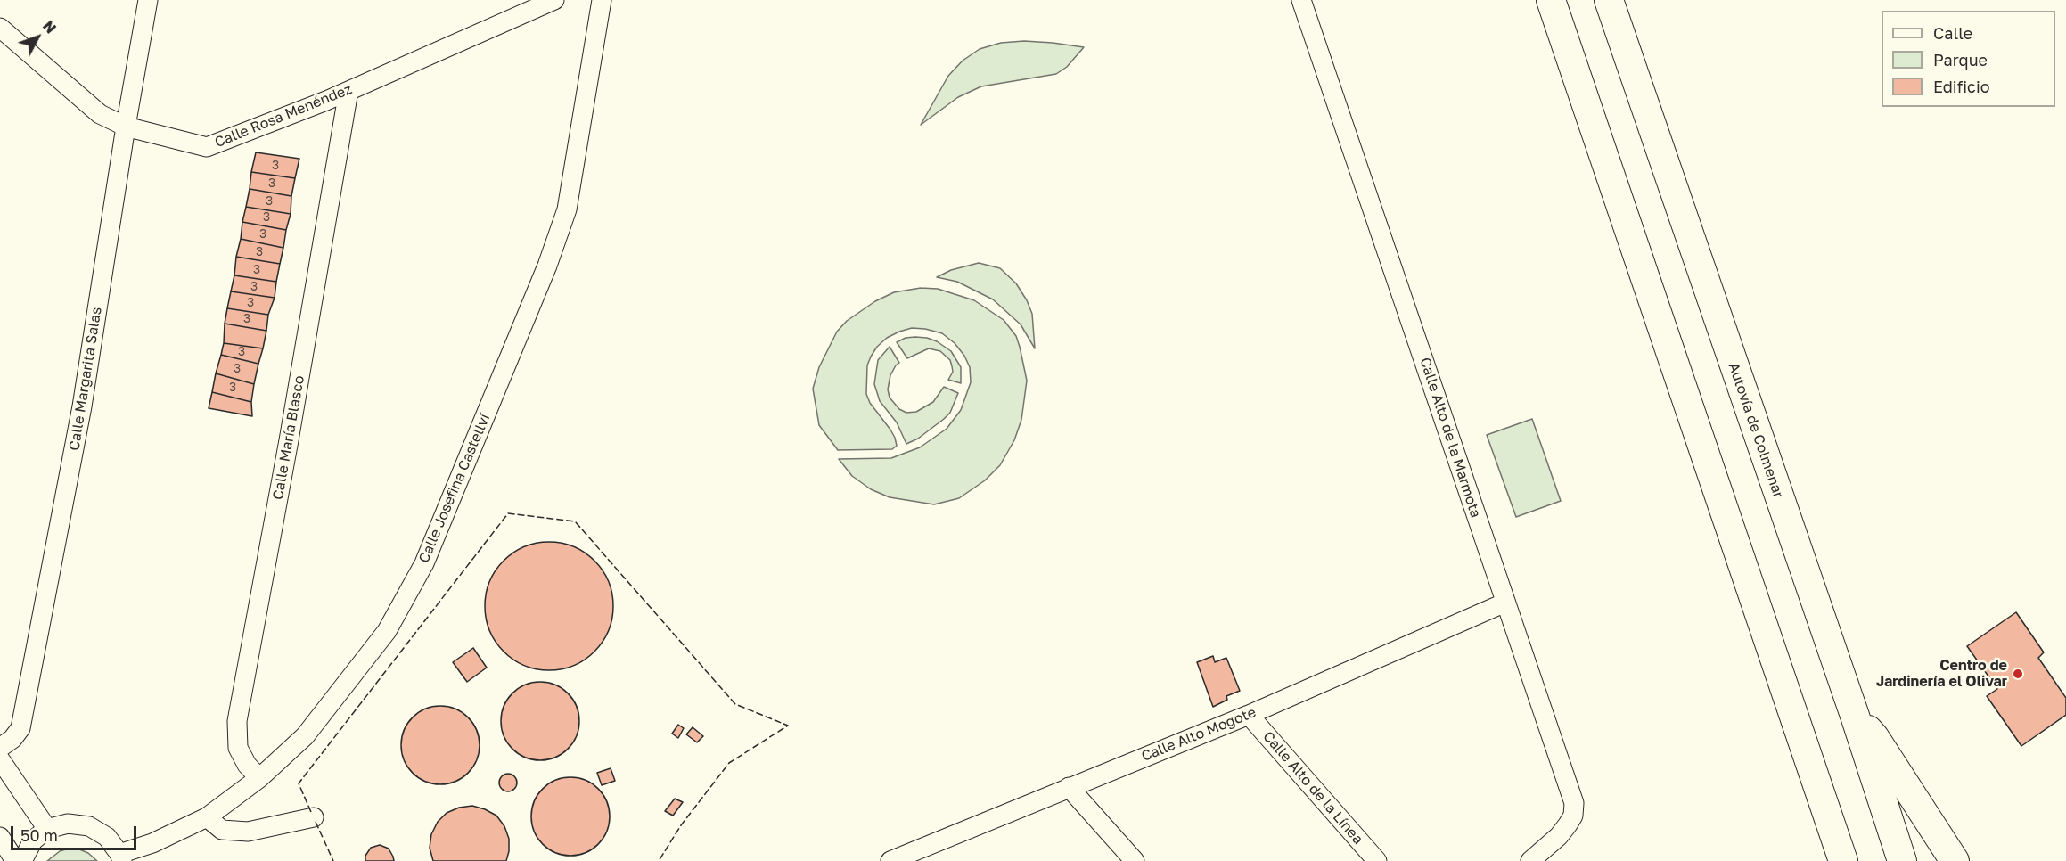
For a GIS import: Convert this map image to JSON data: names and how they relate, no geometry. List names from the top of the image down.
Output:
{
  "streets": {
    "highway": ["Autovía de Colmenar"],
    "street": [
      "Calle Rosa Menéndez",
      "Calle Margarita Salas",
      "Calle María Blasco",
      "Calle Alto de la Marmota",
      "Calle Josefina Castellví",
      "Calle Alto Mogote",
      "Calle Alto de la Línea"
    ]
  },
  "crossings": [
    ["Calle Rosa Menéndez", "Calle Margarita Salas"],
    ["Calle Rosa Menéndez", "Calle María Blasco"],
    ["Calle María Blasco", "Calle Josefina Castellví"],
    ["Calle Alto de la Marmota", "Calle Alto Mogote"],
    ["Calle Alto Mogote", "Calle Alto de la Línea"]
  ],
  "places": ["Centro de Jardinería el Olivar"],
  "house_numbers": [
    "3",
    "3",
    "3",
    "3",
    "3",
    "3",
    "3",
    "3",
    "3",
    "3",
    "3",
    "3",
    "3"
  ],
  "legend": ["Calle", "Parque", "Edificio"],
  "scale_bar": "50 m",
  "north": "top right"
}
